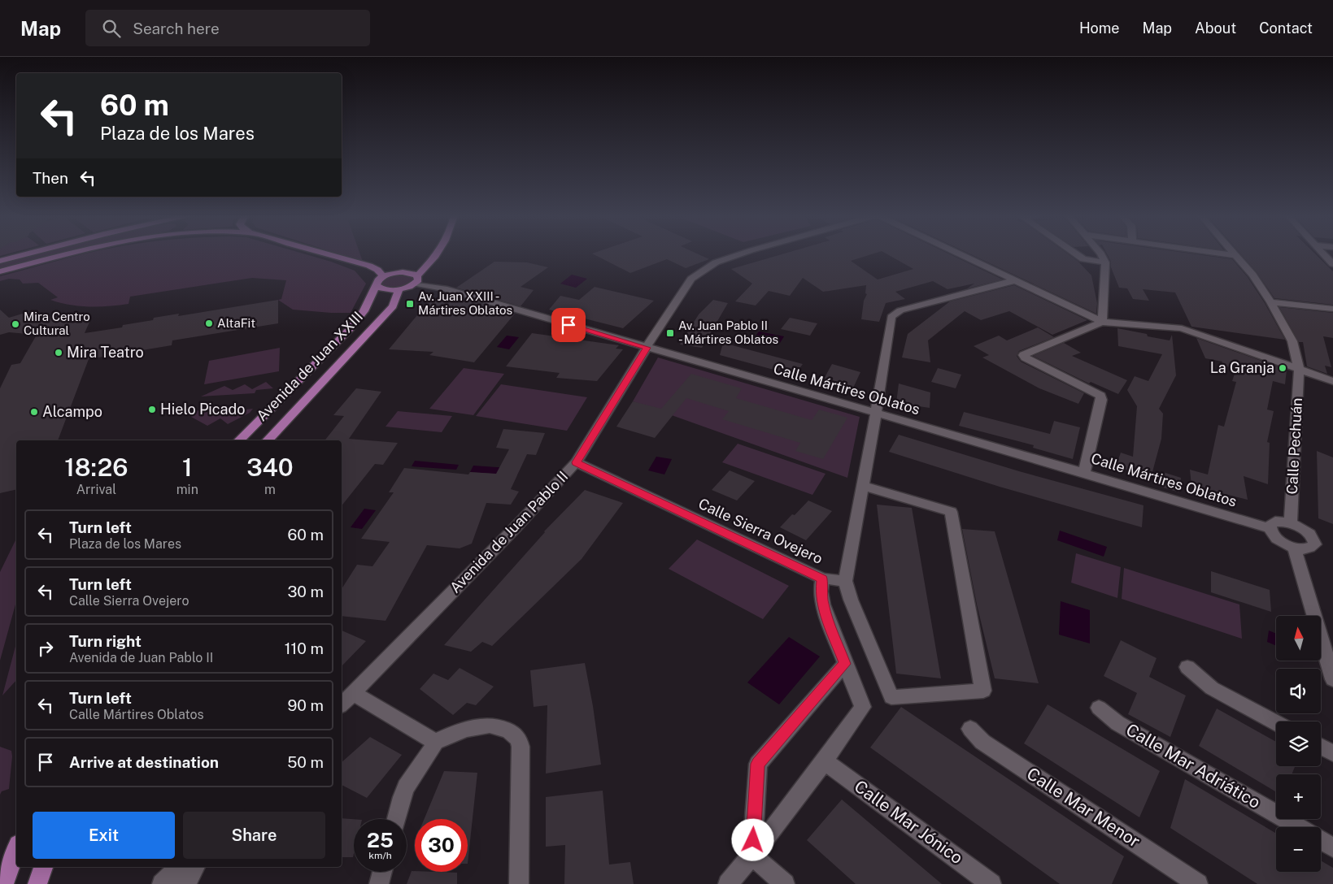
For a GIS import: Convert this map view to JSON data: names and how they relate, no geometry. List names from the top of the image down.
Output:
{
  "streets": {
    "main road": ["Avenida de Juan XXIII"],
    "street": [
      "Calle Mártires Oblatos",
      "Calle Pechuán",
      "Calle Sierra Ovejero",
      "Avenida de Juan Pablo II",
      "Calle Mar Adriático",
      "Calle Mar Menor",
      "Calle Mar Jónico"
    ]
  },
  "crossings": [
    ["Calle Mártires Oblatos", "Avenida de Juan Pablo II"],
    ["Calle Sierra Ovejero", "Avenida de Juan Pablo II"]
  ],
  "places": {
    "transit": ["Av. Juan XXIII - Mártires Oblatos", "Av. Juan Pablo II - Mártires Oblatos"],
    "other": [
      "AltaFit",
      "Mira Centro Cultural",
      "Mira Teatro",
      "La Granja",
      "Hielo Picado",
      "Alcampo"
    ]
  },
  "north": "top",
  "page": {
    "header": "Map",
    "search": "Search here",
    "nav": [
      "Home",
      "Map",
      "About",
      "Contact"
    ],
    "turn": ["60 m", "Plaza de los Mares"],
    "then": "Then",
    "eta": [
      "18:26",
      "Arrival",
      "1",
      "min",
      "340",
      "m"
    ],
    "list": [
      {
        "name": "Turn left",
        "note": "Plaza de los Mares",
        "value": "60 m"
      },
      {
        "name": "Turn left",
        "note": "Calle Sierra Ovejero",
        "value": "30 m"
      },
      {
        "name": "Turn right",
        "note": "Avenida de Juan Pablo II",
        "value": "110 m"
      },
      {
        "name": "Turn left",
        "note": "Calle Mártires Oblatos",
        "value": "90 m"
      },
      {
        "name": "Arrive at destination",
        "value": "50 m"
      }
    ],
    "map_buttons": ["+", "−"],
    "buttons": ["Exit", "Share"],
    "speed": "25 km/h",
    "limit": "30"
  }
}
